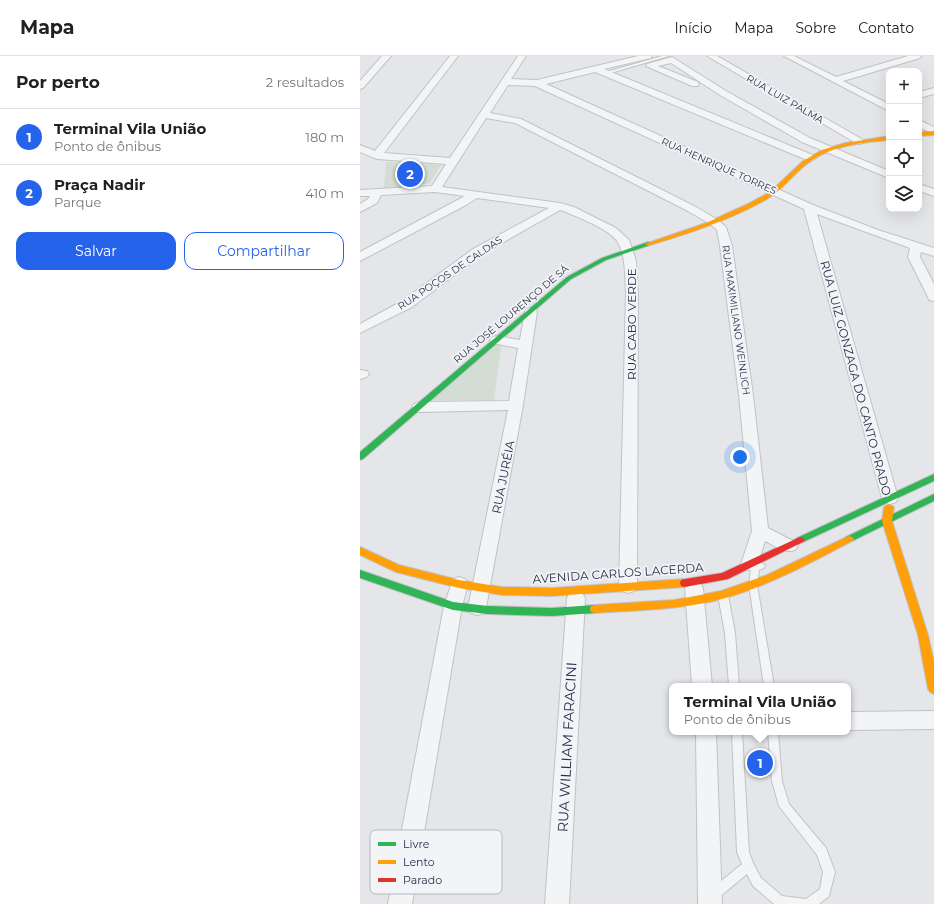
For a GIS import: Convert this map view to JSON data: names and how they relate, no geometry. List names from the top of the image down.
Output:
{
  "streets": {
    "street": [
      "RUA LUIZ PALMA",
      "RUA HENRIQUE TORRES",
      "RUA POÇOS DE CALDAS",
      "RUA JOSÉ LOURENÇO DE SÁ",
      "RUA MAXIMILIANO WEINLICH",
      "RUA CABO VERDE",
      "RUA LUIZ GONZAGA DO CANTO PRADO",
      "RUA JURÉIA",
      "AVENIDA CARLOS LACERDA",
      "RUA WILLIAM FARACINI"
    ]
  },
  "crossings": [
    ["RUA LUIZ PALMA", "RUA JOSÉ LOURENÇO DE SÁ"],
    ["RUA HENRIQUE TORRES", "RUA JOSÉ LOURENÇO DE SÁ"],
    ["RUA HENRIQUE TORRES", "RUA LUIZ GONZAGA DO CANTO PRADO"],
    ["RUA POÇOS DE CALDAS", "RUA CABO VERDE"],
    ["RUA JOSÉ LOURENÇO DE SÁ", "RUA MAXIMILIANO WEINLICH"],
    ["RUA JOSÉ LOURENÇO DE SÁ", "RUA CABO VERDE"],
    ["RUA JOSÉ LOURENÇO DE SÁ", "RUA JURÉIA"],
    ["RUA MAXIMILIANO WEINLICH", "AVENIDA CARLOS LACERDA"],
    ["RUA CABO VERDE", "AVENIDA CARLOS LACERDA"],
    ["RUA LUIZ GONZAGA DO CANTO PRADO", "AVENIDA CARLOS LACERDA"],
    ["RUA JURÉIA", "AVENIDA CARLOS LACERDA"],
    ["AVENIDA CARLOS LACERDA", "RUA WILLIAM FARACINI"]
  ],
  "legend": ["Livre", "Lento", "Parado"],
  "page": {
    "header": "Mapa",
    "nav": [
      "Início",
      "Mapa",
      "Sobre",
      "Contato"
    ],
    "heading": ["Por perto", "2 resultados"],
    "map_buttons": ["+", "−"],
    "list": [
      {
        "mark": "1",
        "name": "Terminal Vila União",
        "note": "Ponto de ônibus",
        "value": "180 m"
      },
      {
        "mark": "2",
        "name": "Praça Nadir",
        "note": "Parque",
        "value": "410 m"
      }
    ],
    "pins": ["2", "1"],
    "buttons": ["Salvar", "Compartilhar"],
    "popup": ["Terminal Vila União", "Ponto de ônibus"]
  }
}
